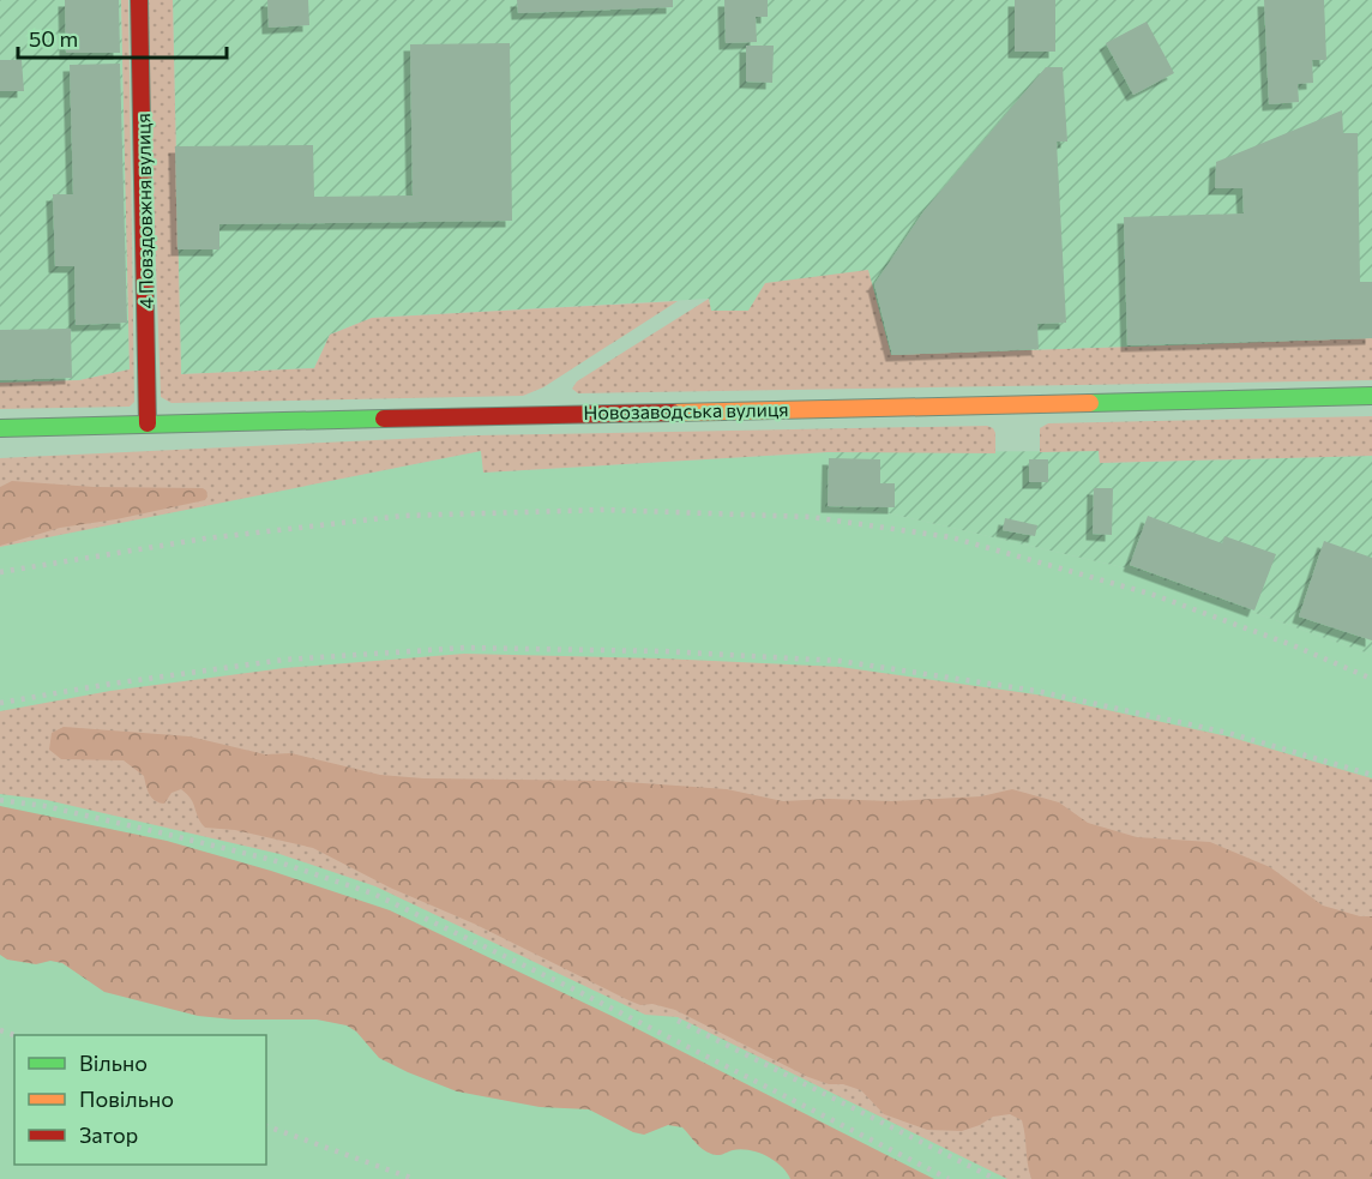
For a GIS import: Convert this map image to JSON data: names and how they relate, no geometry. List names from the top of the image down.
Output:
{
  "streets": {
    "street": ["4 Повздовжня вулиця", "Новозаводська вулиця"]
  },
  "crossings": [
    ["4 Повздовжня вулиця", "Новозаводська вулиця"]
  ],
  "legend": ["Вільно", "Повільно", "Затор"],
  "scale_bar": "50 m"
}
